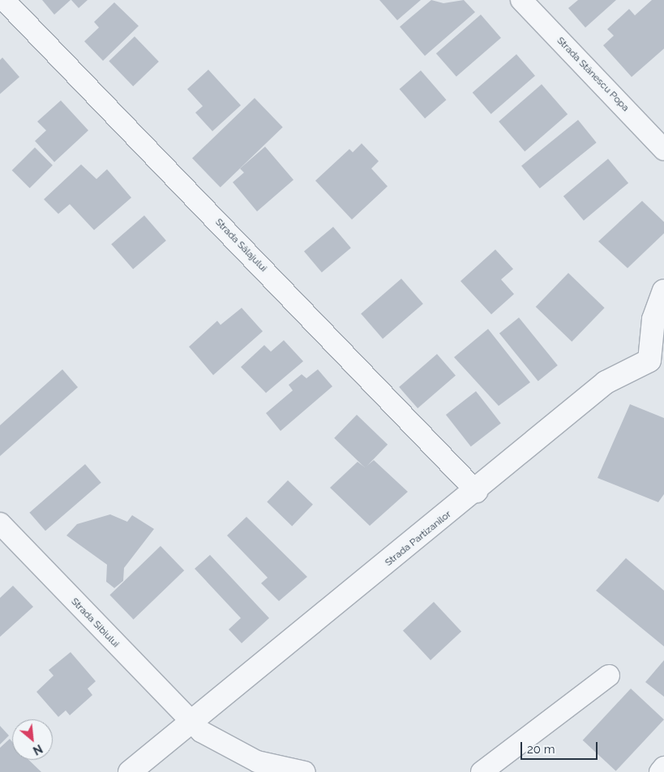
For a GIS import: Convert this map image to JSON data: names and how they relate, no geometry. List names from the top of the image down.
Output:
{
  "streets": {
    "street": [
      "Strada Stănescu Popa",
      "Strada Sălajului",
      "Strada Partizanilor",
      "Strada Sibiului"
    ]
  },
  "crossings": [
    ["Strada Sălajului", "Strada Partizanilor"],
    ["Strada Partizanilor", "Strada Sibiului"]
  ],
  "scale_bar": "20 m",
  "north": "bottom right"
}
